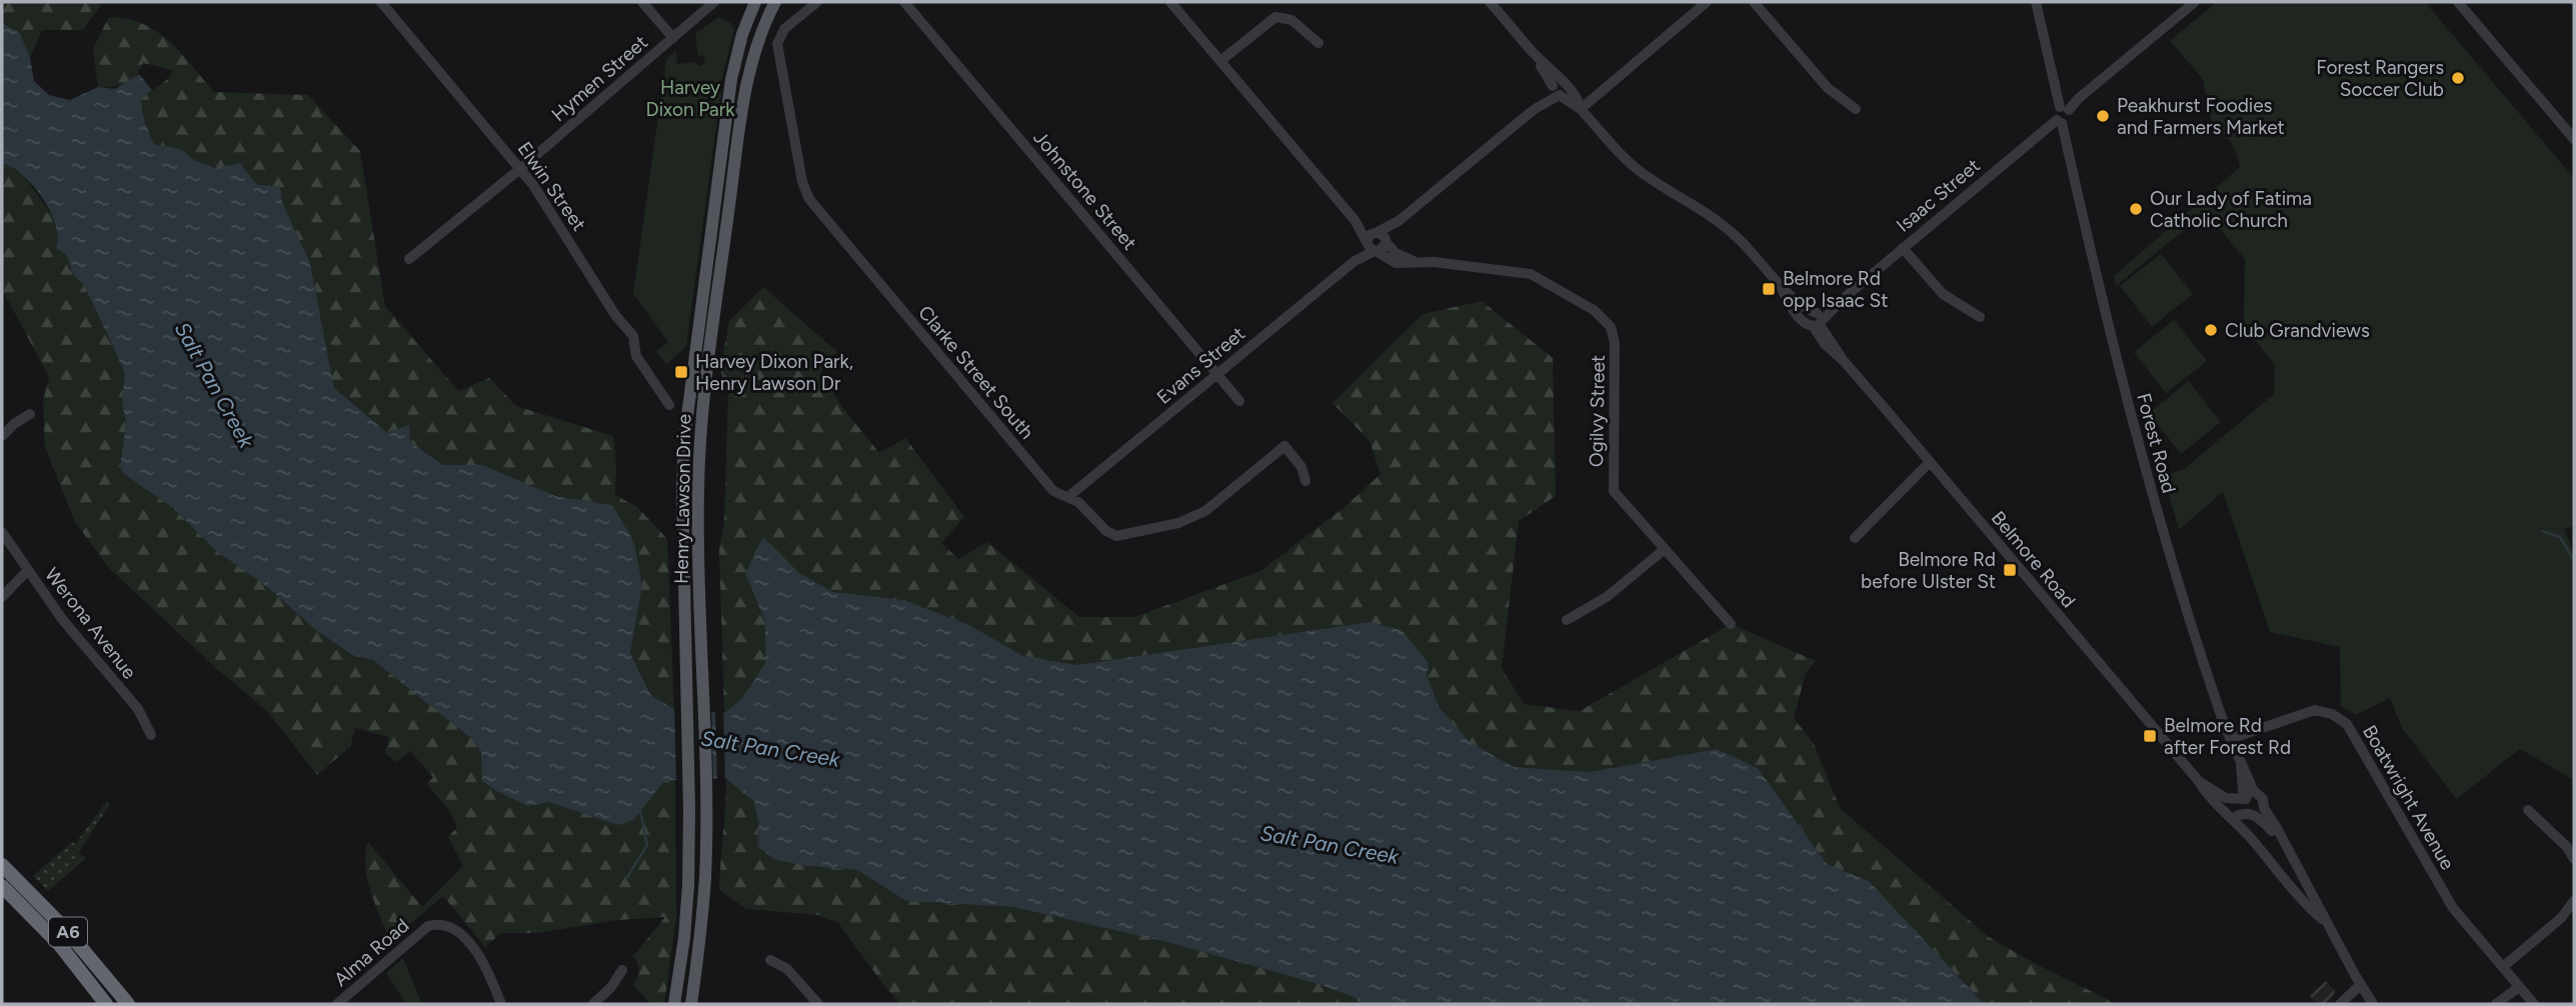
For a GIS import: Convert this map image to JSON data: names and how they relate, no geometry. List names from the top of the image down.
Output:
{
  "streets": {
    "highway": ["A6"],
    "main road": ["Henry Lawson Drive"],
    "street": [
      "Hymen Street",
      "Elwin Street",
      "Johnstone Street",
      "Isaac Street",
      "Evans Street",
      "Clarke Street South",
      "Ogilvy Street",
      "Forest Road",
      "Belmore Road",
      "Werona Avenue",
      "Boatwright Avenue",
      "Alma Road"
    ]
  },
  "crossings": [
    ["Hymen Street", "Elwin Street"],
    ["Johnstone Street", "Evans Street"],
    ["Isaac Street", "Forest Road"],
    ["Isaac Street", "Belmore Road"],
    ["Evans Street", "Clarke Street South"],
    ["Evans Street", "Ogilvy Street"],
    ["Evans Street", "Belmore Road"],
    ["Forest Road", "Belmore Road"],
    ["Forest Road", "Boatwright Avenue"]
  ],
  "water": ["Salt Pan Creek"],
  "parks": ["Harvey Dixon Park"],
  "places": {
    "other": [
      "Forest Rangers Soccer Club",
      "Peakhurst Foodies and Farmers Market",
      "Our Lady of Fatima Catholic Church",
      "Club Grandviews"
    ],
    "transit": [
      "Belmore Rd opp Isaac St",
      "Harvey Dixon Park, Henry Lawson Dr",
      "Belmore Rd before Ulster St",
      "Belmore Rd after Forest Rd"
    ]
  }
}
